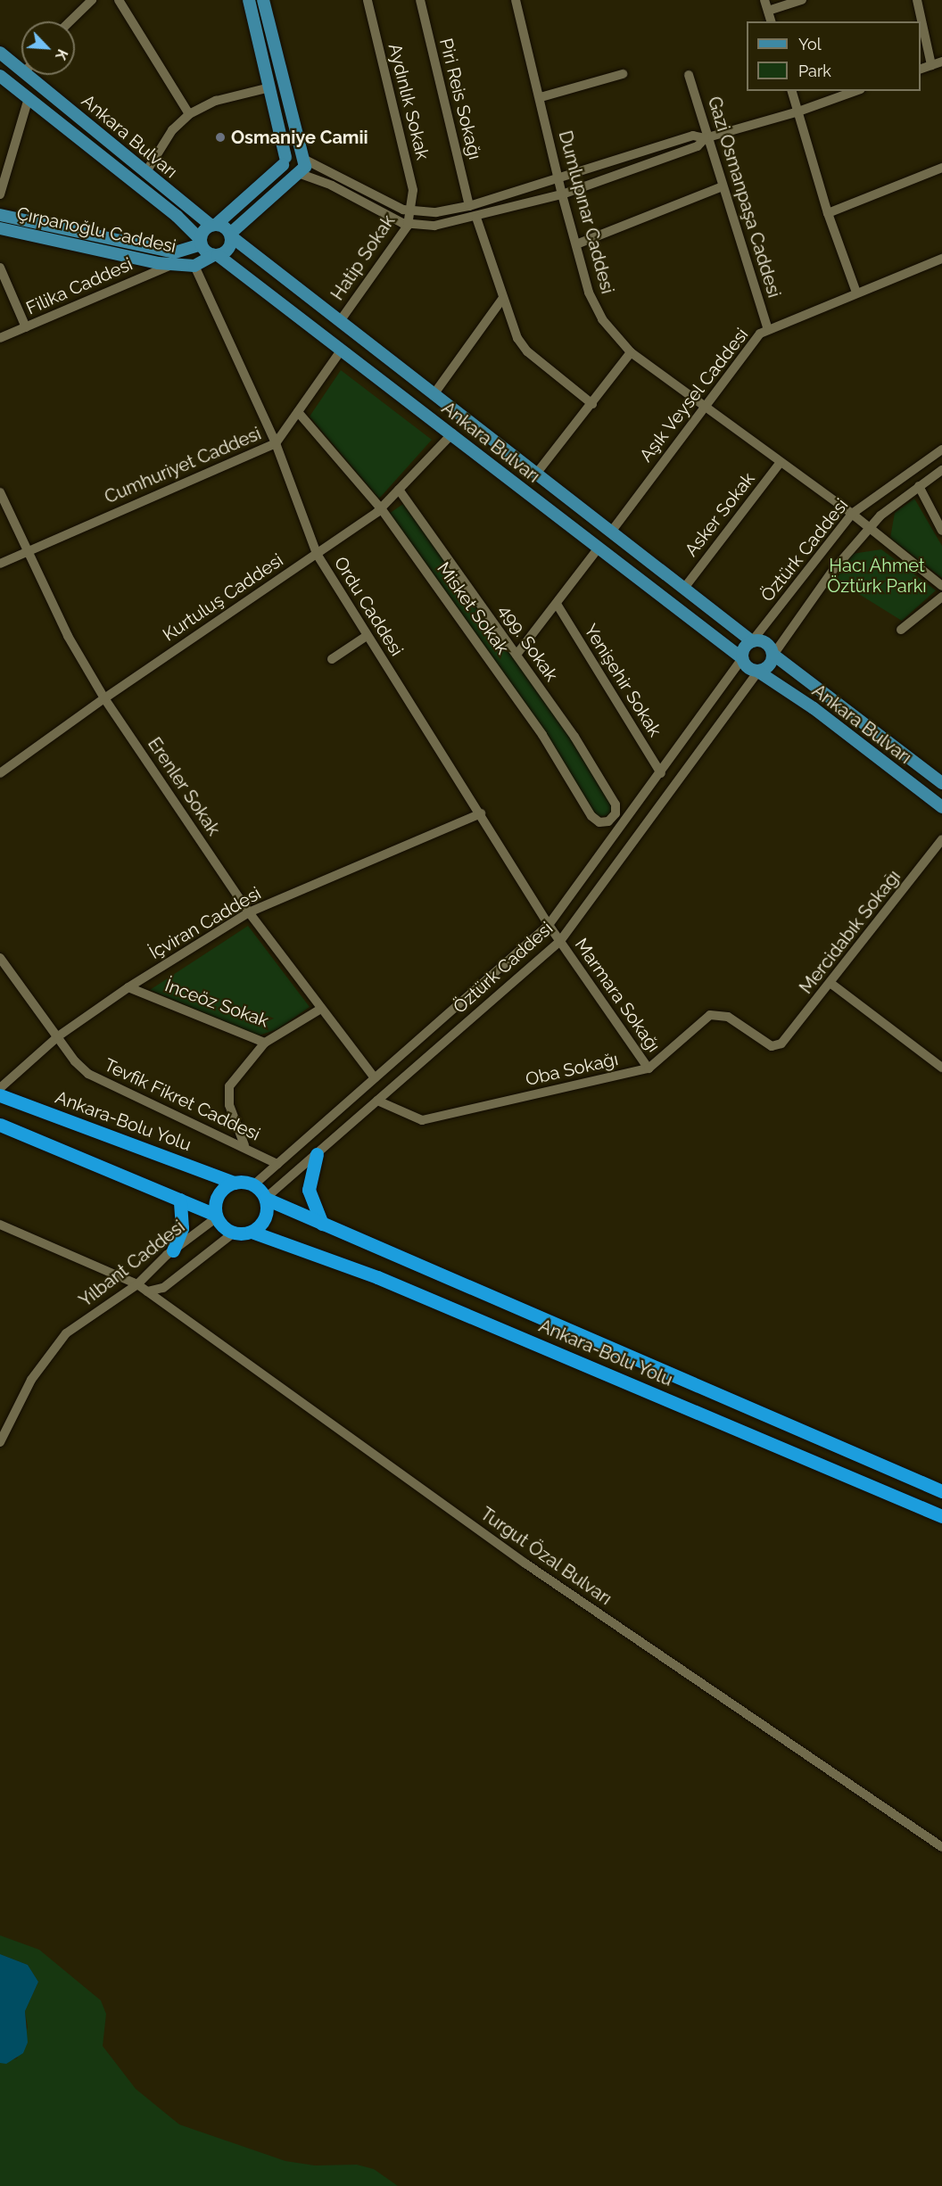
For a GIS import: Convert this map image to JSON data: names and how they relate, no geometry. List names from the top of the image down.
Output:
{
  "streets": {
    "highway": ["Ankara-Bolu Yolu"],
    "main road": ["Ankara Bulvarı", "Çırpanoğlu Caddesi"],
    "street": [
      "Piri Reis Sokağı",
      "Aydınlık Sokak",
      "Gazi Osmanpaşa Caddesi",
      "Dumlupınar Caddesi",
      "Hatip Sokak",
      "Filika Caddesi",
      "Aşık Veysel Caddesi",
      "Cumhuriyet Caddesi",
      "Asker Sokak",
      "Öztürk Caddesi",
      "Kurtuluş Caddesi",
      "Ordu Caddesi",
      "Misket Sokak",
      "499. Sokak",
      "Yenişehir Sokak",
      "Erenler Sokak",
      "İçviran Caddesi",
      "Mercidabık Sokağı",
      "Marmara Sokağı",
      "İnceöz Sokak",
      "Oba Sokağı",
      "Tevfik Fikret Caddesi",
      "Yılbant Caddesi",
      "Turgut Özal Bulvarı"
    ]
  },
  "crossings": [
    ["Aydınlık Sokak", "Hatip Sokak"],
    ["Ankara Bulvarı", "Çırpanoğlu Caddesi"],
    ["Ankara Bulvarı", "Hatip Sokak"],
    ["Ankara Bulvarı", "Aşık Veysel Caddesi"],
    ["Ankara Bulvarı", "Cumhuriyet Caddesi"],
    ["Ankara Bulvarı", "Asker Sokak"],
    ["Ankara Bulvarı", "Öztürk Caddesi"],
    ["Ankara Bulvarı", "Kurtuluş Caddesi"],
    ["Gazi Osmanpaşa Caddesi", "Aşık Veysel Caddesi"],
    ["Dumlupınar Caddesi", "Aşık Veysel Caddesi"],
    ["Dumlupınar Caddesi", "Asker Sokak"],
    ["Dumlupınar Caddesi", "Öztürk Caddesi"],
    ["Çırpanoğlu Caddesi", "Filika Caddesi"],
    ["Çırpanoğlu Caddesi", "Ordu Caddesi"],
    ["Cumhuriyet Caddesi", "Ordu Caddesi"],
    ["Cumhuriyet Caddesi", "Misket Sokak"],
    ["Cumhuriyet Caddesi", "Erenler Sokak"],
    ["Öztürk Caddesi", "Ordu Caddesi"],
    ["Öztürk Caddesi", "Yenişehir Sokak"],
    ["Öztürk Caddesi", "Erenler Sokak"],
    ["Öztürk Caddesi", "Marmara Sokağı"],
    ["Öztürk Caddesi", "Oba Sokağı"],
    ["Öztürk Caddesi", "Tevfik Fikret Caddesi"],
    ["Öztürk Caddesi", "Ankara-Bolu Yolu"],
    ["Öztürk Caddesi", "Yılbant Caddesi"],
    ["Kurtuluş Caddesi", "Ordu Caddesi"],
    ["Kurtuluş Caddesi", "Misket Sokak"],
    ["Kurtuluş Caddesi", "499. Sokak"],
    ["Kurtuluş Caddesi", "Erenler Sokak"],
    ["Ordu Caddesi", "İçviran Caddesi"],
    ["Ordu Caddesi", "Marmara Sokağı"],
    ["Misket Sokak", "499. Sokak"],
    ["Erenler Sokak", "İçviran Caddesi"],
    ["Erenler Sokak", "İnceöz Sokak"],
    ["İçviran Caddesi", "İnceöz Sokak"],
    ["İçviran Caddesi", "Tevfik Fikret Caddesi"],
    ["Mercidabık Sokağı", "Oba Sokağı"],
    ["Marmara Sokağı", "Oba Sokağı"],
    ["Ankara-Bolu Yolu", "Yılbant Caddesi"],
    ["Yılbant Caddesi", "Turgut Özal Bulvarı"]
  ],
  "parks": ["Hacı Ahmet Öztürk Parkı"],
  "places": ["Osmaniye Camii"],
  "legend": ["Yol", "Park"],
  "north": "bottom right"
}
